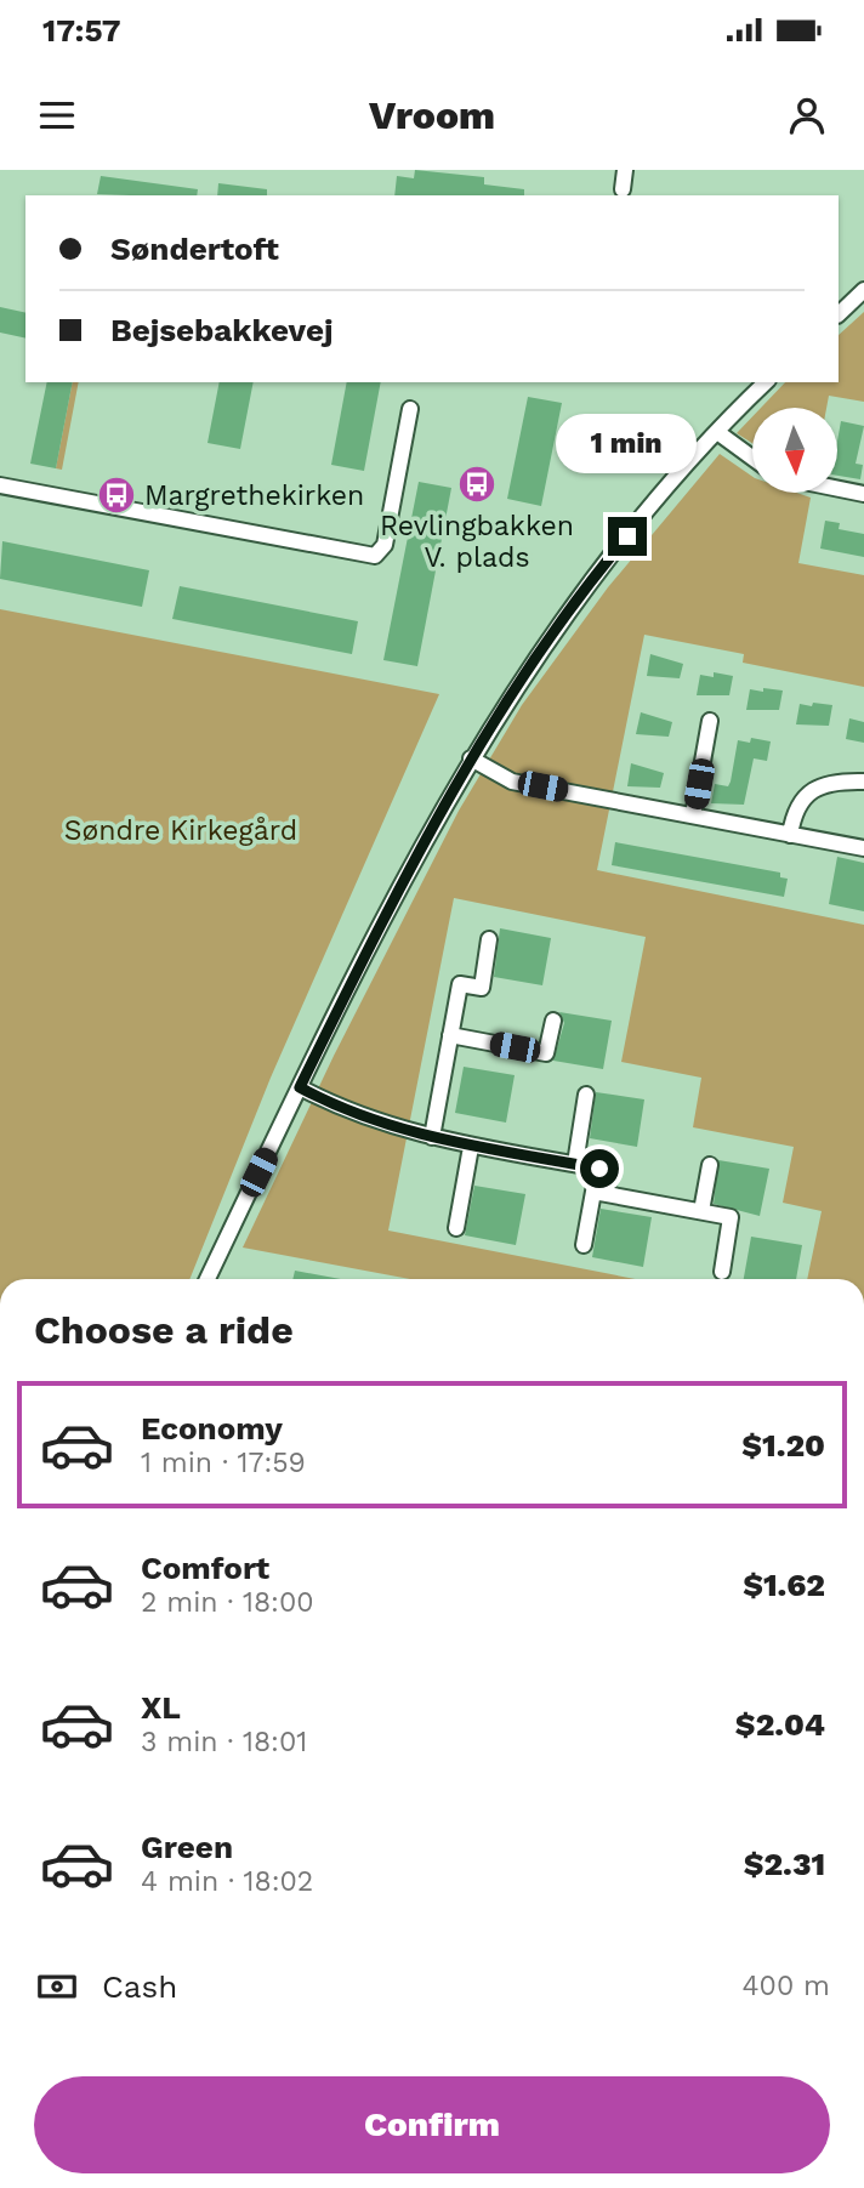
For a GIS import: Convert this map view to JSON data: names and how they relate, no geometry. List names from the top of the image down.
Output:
{
  "parks": ["Søndre Kirkegård"],
  "places": {
    "bus stop": ["Revlingbakken V. plads", "Margrethekirken"]
  },
  "north": "bottom",
  "page": {
    "status": "17:57",
    "header": "Vroom",
    "banner": ["Søndertoft", "Bejsebakkevej"],
    "bubble": "1 min",
    "heading": "Choose a ride",
    "list": [
      {
        "name": "Economy",
        "note": "1 min · 17:59",
        "value": "$1.20"
      },
      {
        "name": "Comfort",
        "note": "2 min · 18:00",
        "value": "$1.62"
      },
      {
        "name": "XL",
        "note": "3 min · 18:01",
        "value": "$2.04"
      },
      {
        "name": "Green",
        "note": "4 min · 18:02",
        "value": "$2.31"
      }
    ],
    "pay": ["Cash", "400 m"],
    "buttons": "Confirm"
  }
}
